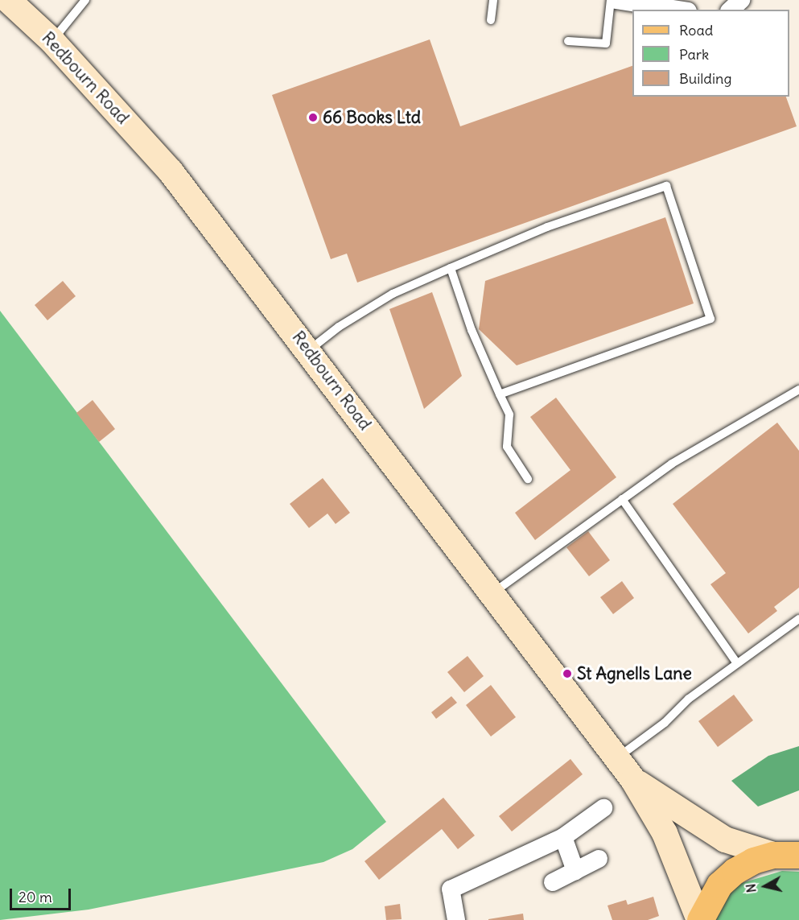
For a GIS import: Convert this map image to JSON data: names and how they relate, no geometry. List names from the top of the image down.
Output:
{
  "streets": {
    "main road": ["Redbourn Road"]
  },
  "places": ["66 Books Ltd", "St Agnells Lane"],
  "legend": ["Road", "Park", "Building"],
  "scale_bar": "20 m",
  "north": "left"
}
